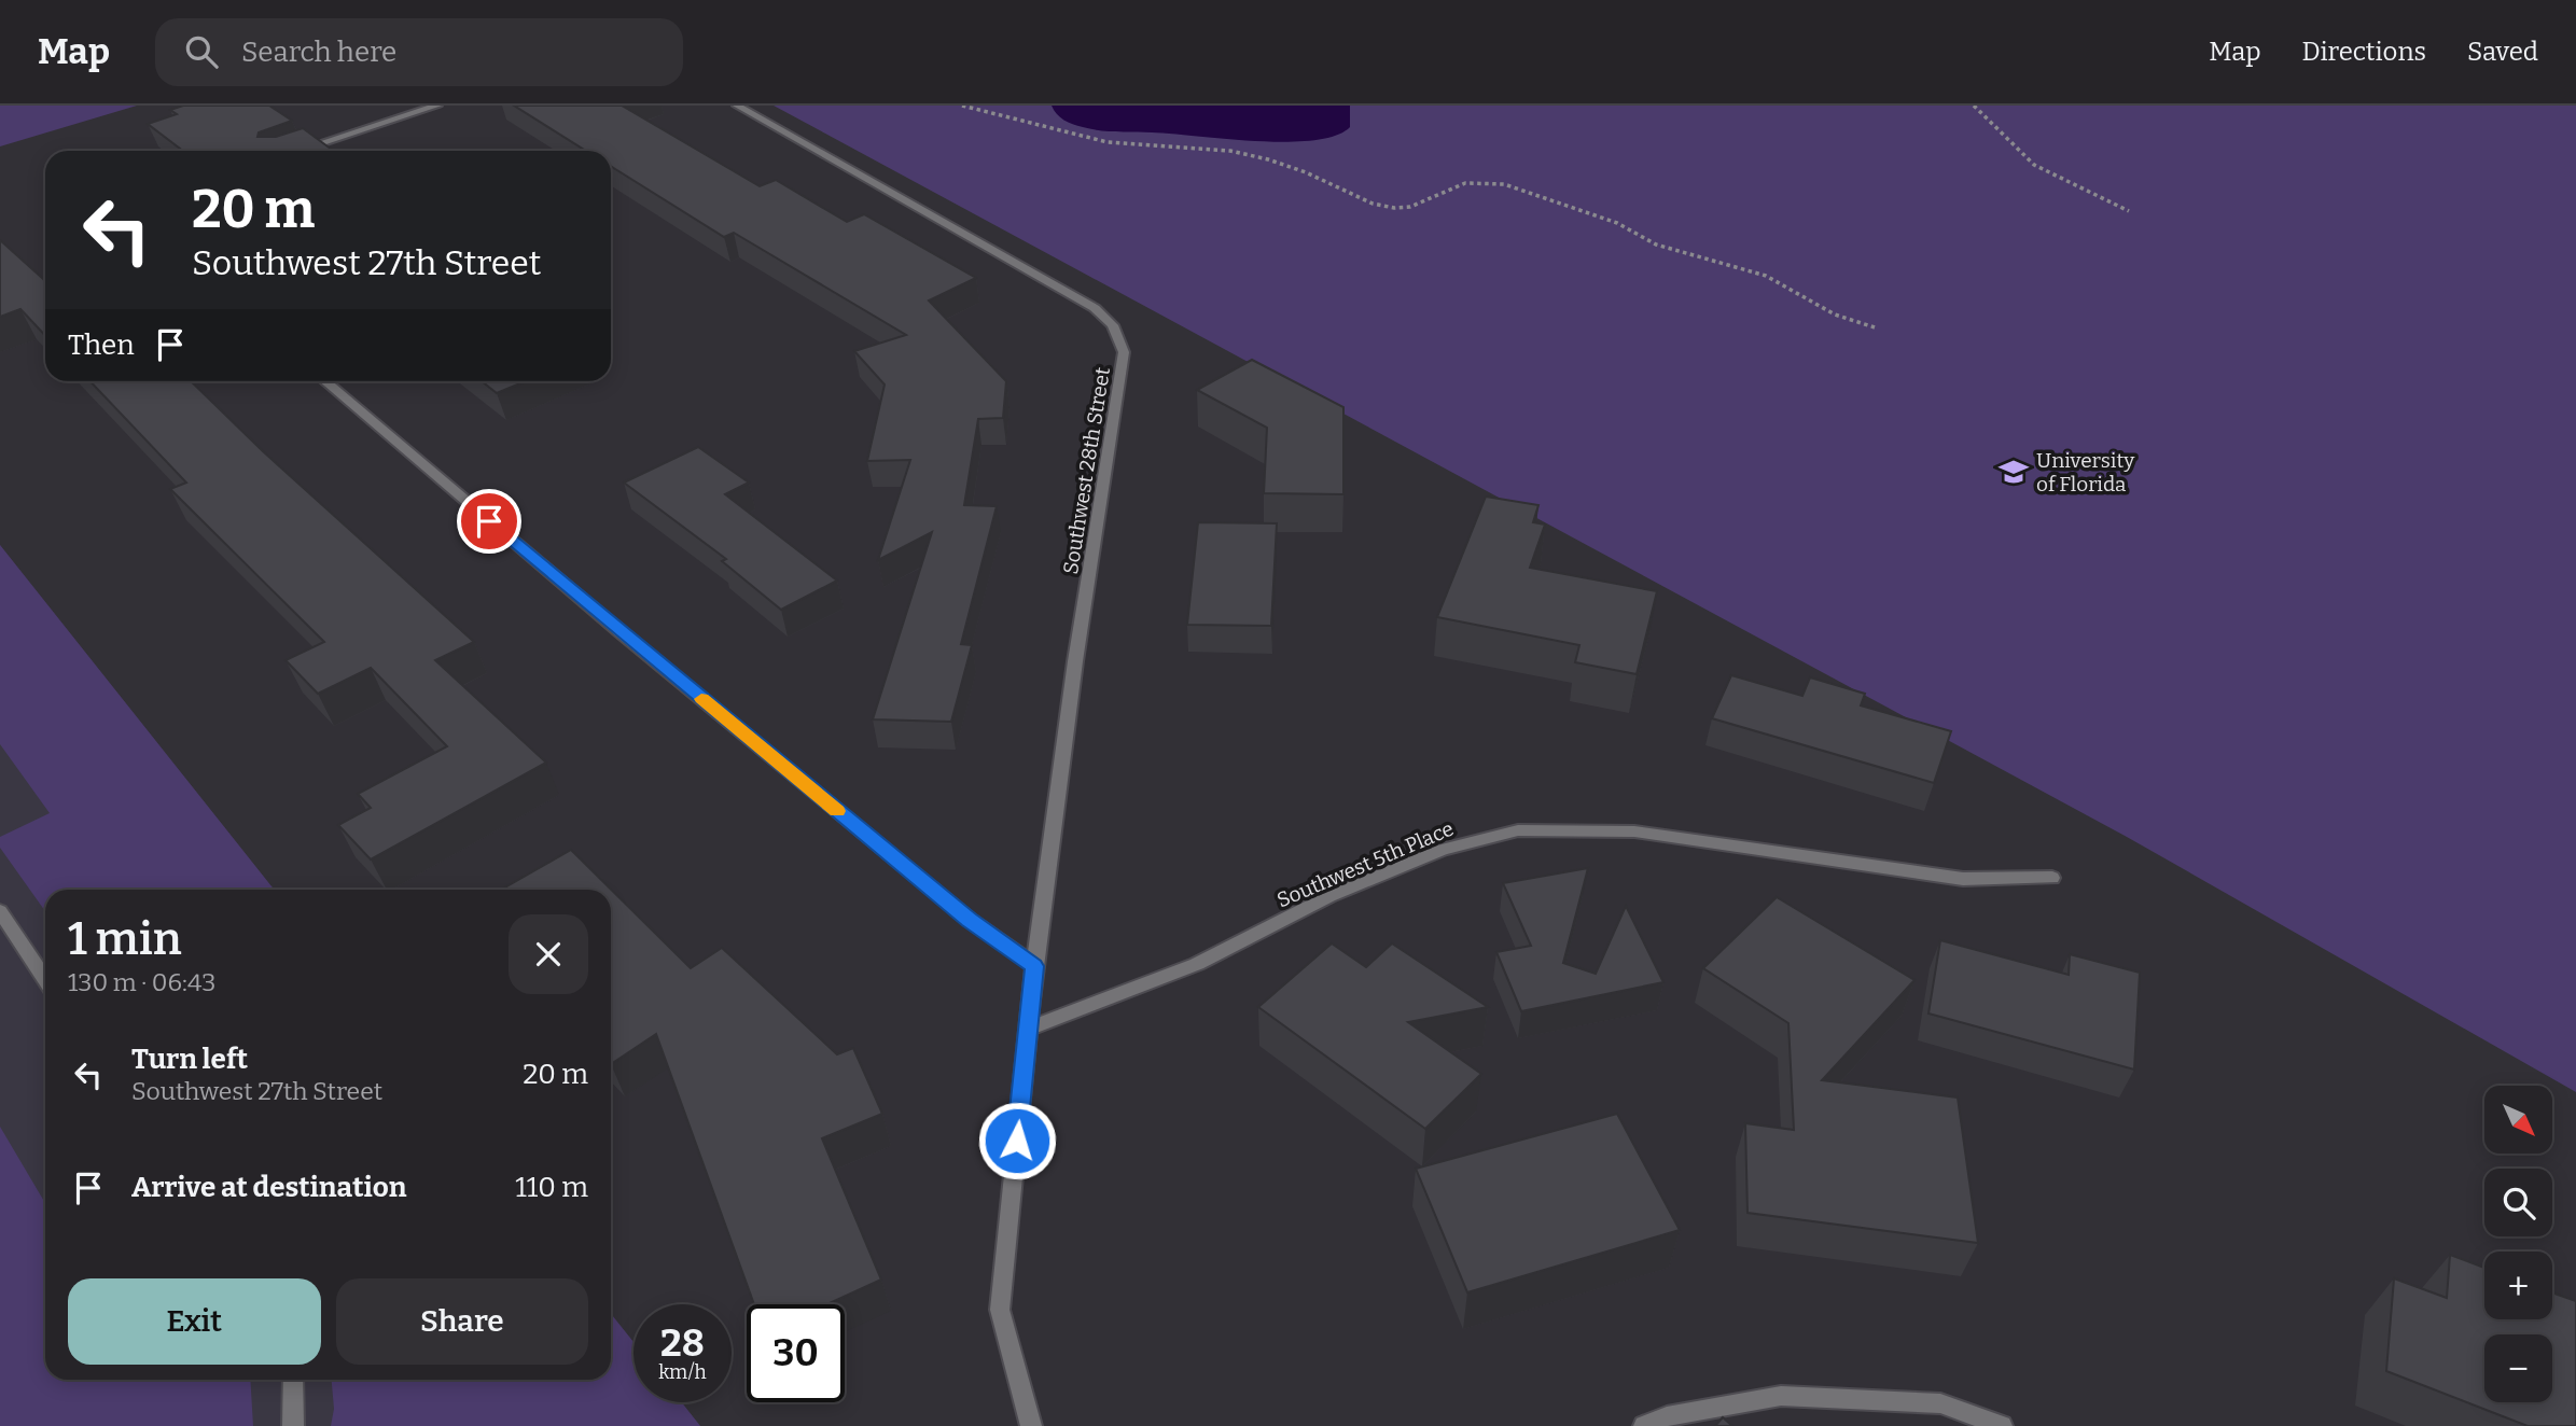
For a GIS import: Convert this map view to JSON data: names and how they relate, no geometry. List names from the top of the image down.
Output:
{
  "streets": {
    "street": ["Southwest 28th Street", "Southwest 5th Place"]
  },
  "crossings": [
    ["Southwest 28th Street", "Southwest 5th Place"]
  ],
  "places": {
    "school or university": ["University of Florida"]
  },
  "north": "bottom right",
  "page": {
    "header": "Map",
    "search": "Search here",
    "nav": ["Map", "Directions", "Saved"],
    "turn": ["20 m", "Southwest 27th Street"],
    "then": "Then",
    "heading": ["1 min", "130 m · 06:43"],
    "list": [
      {
        "name": "Turn left",
        "note": "Southwest 27th Street",
        "value": "20 m"
      },
      {
        "name": "Arrive at destination",
        "value": "110 m"
      }
    ],
    "map_buttons": ["+", "−"],
    "buttons": ["Exit", "Share"],
    "speed": "28 km/h",
    "limit": "30"
  }
}
